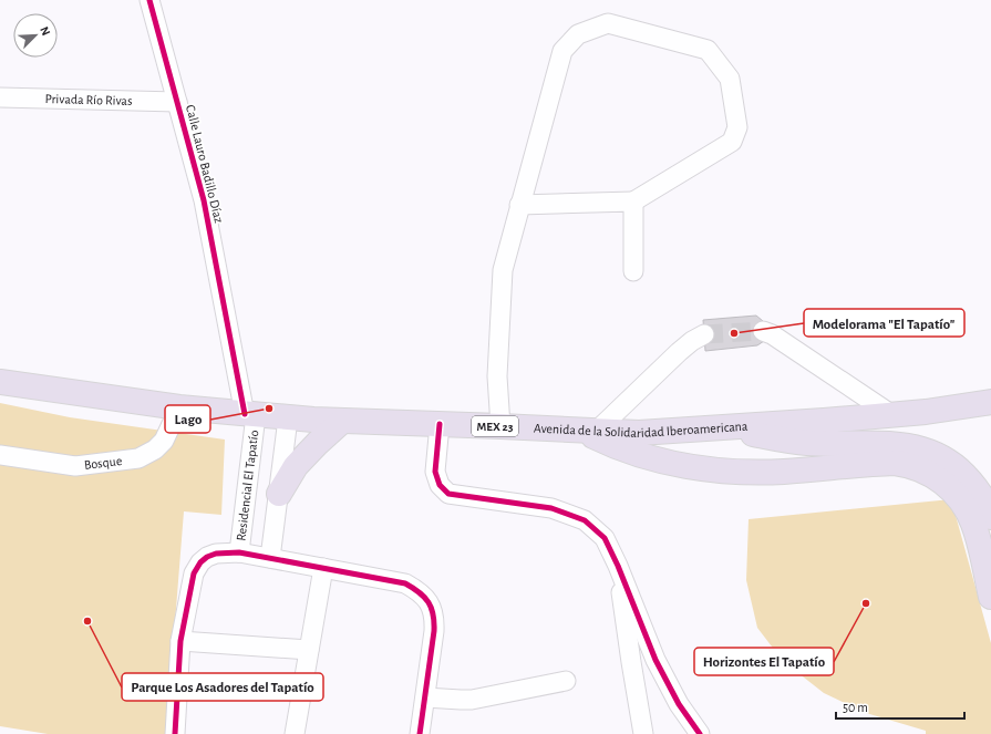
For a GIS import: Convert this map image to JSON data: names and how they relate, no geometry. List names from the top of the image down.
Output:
{
  "streets": {
    "highway": ["MEX 23", "Avenida de la Solidaridad Iberoamericana"],
    "street": [
      "Privada Río Rivas",
      "Calle Lauro Badillo Díaz",
      "Bosque",
      "Residencial El Tapatío"
    ]
  },
  "crossings": [
    ["Privada Río Rivas", "Calle Lauro Badillo Díaz"],
    ["Calle Lauro Badillo Díaz", "Avenida de la Solidaridad Iberoamericana"],
    ["Calle Lauro Badillo Díaz", "Residencial El Tapatío"],
    ["Avenida de la Solidaridad Iberoamericana", "Bosque"],
    ["Avenida de la Solidaridad Iberoamericana", "Residencial El Tapatío"]
  ],
  "places": [
    "Modelorama \"El Tapatío\"",
    "Lago",
    "Horizontes El Tapatío",
    "Parque Los Asadores del Tapatío"
  ],
  "scale_bar": "50 m",
  "north": "top right"
}
